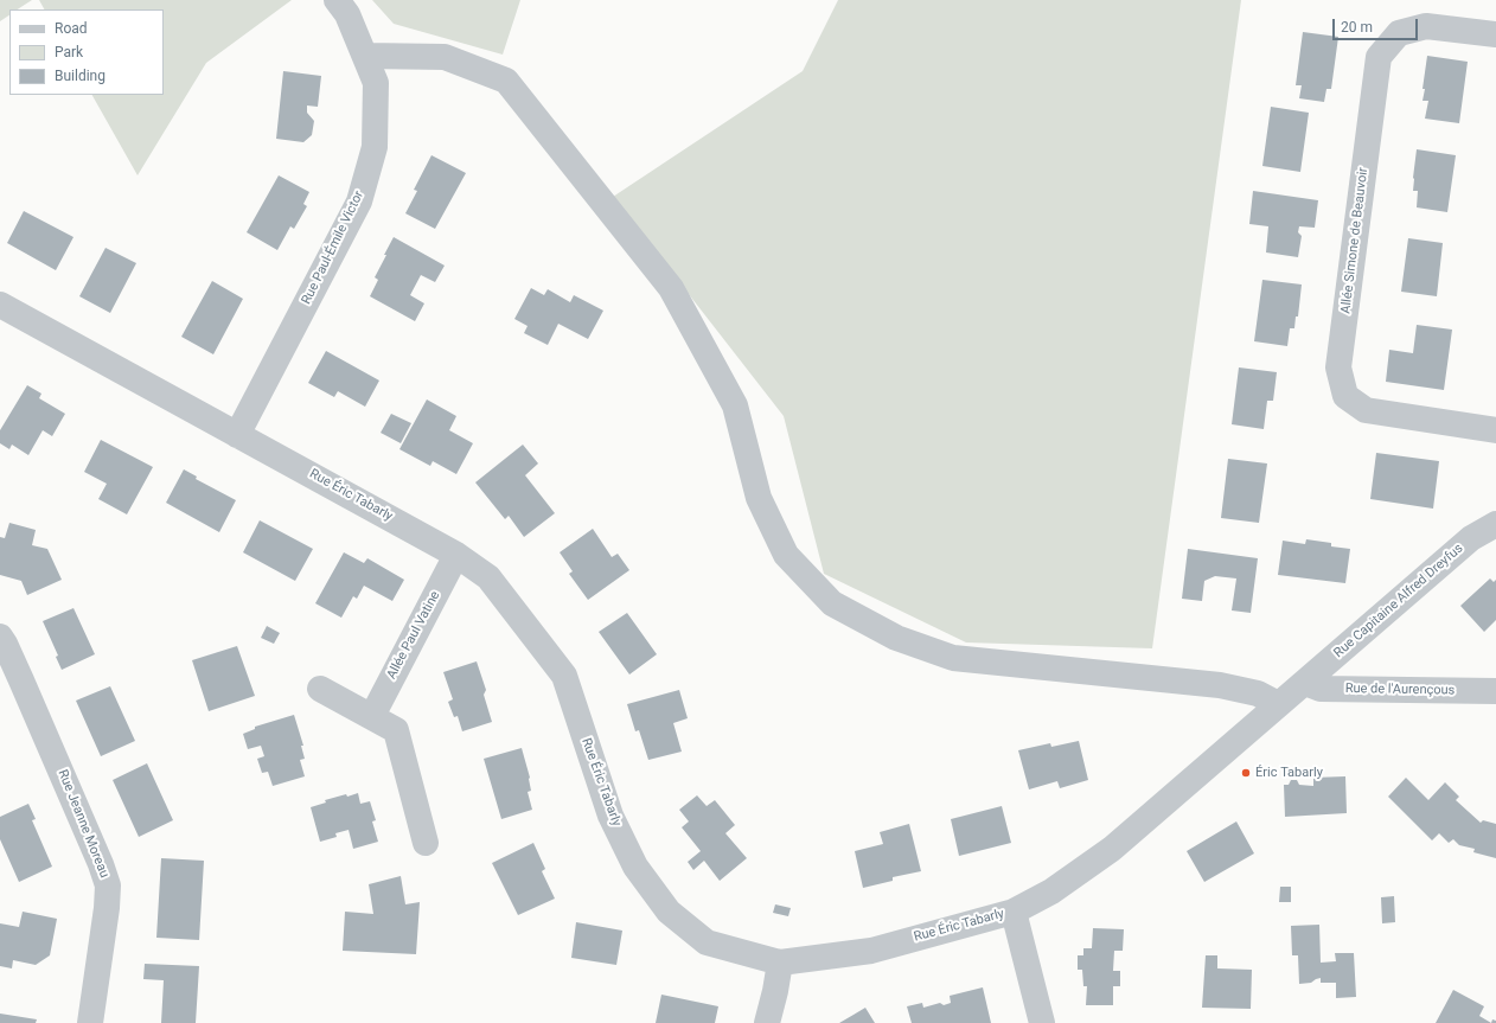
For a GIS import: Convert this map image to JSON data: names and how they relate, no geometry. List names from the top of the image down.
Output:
{
  "streets": {
    "street": [
      "Allée Simone de Beauvoir",
      "Rue Paul-Émile Victor",
      "Rue Éric Tabarly",
      "Rue Capitaine Alfred Dreyfus",
      "Allée Paul Vatine",
      "Rue de l'Aurençous",
      "Rue Jeanne Moreau"
    ]
  },
  "crossings": [
    ["Rue Paul-Émile Victor", "Rue Éric Tabarly"],
    ["Rue Éric Tabarly", "Rue Capitaine Alfred Dreyfus"],
    ["Rue Éric Tabarly", "Allée Paul Vatine"],
    ["Rue Éric Tabarly", "Rue de l'Aurençous"],
    ["Rue Capitaine Alfred Dreyfus", "Rue de l'Aurençous"]
  ],
  "places": ["Éric Tabarly"],
  "legend": ["Road", "Park", "Building"],
  "scale_bar": "20 m"
}
